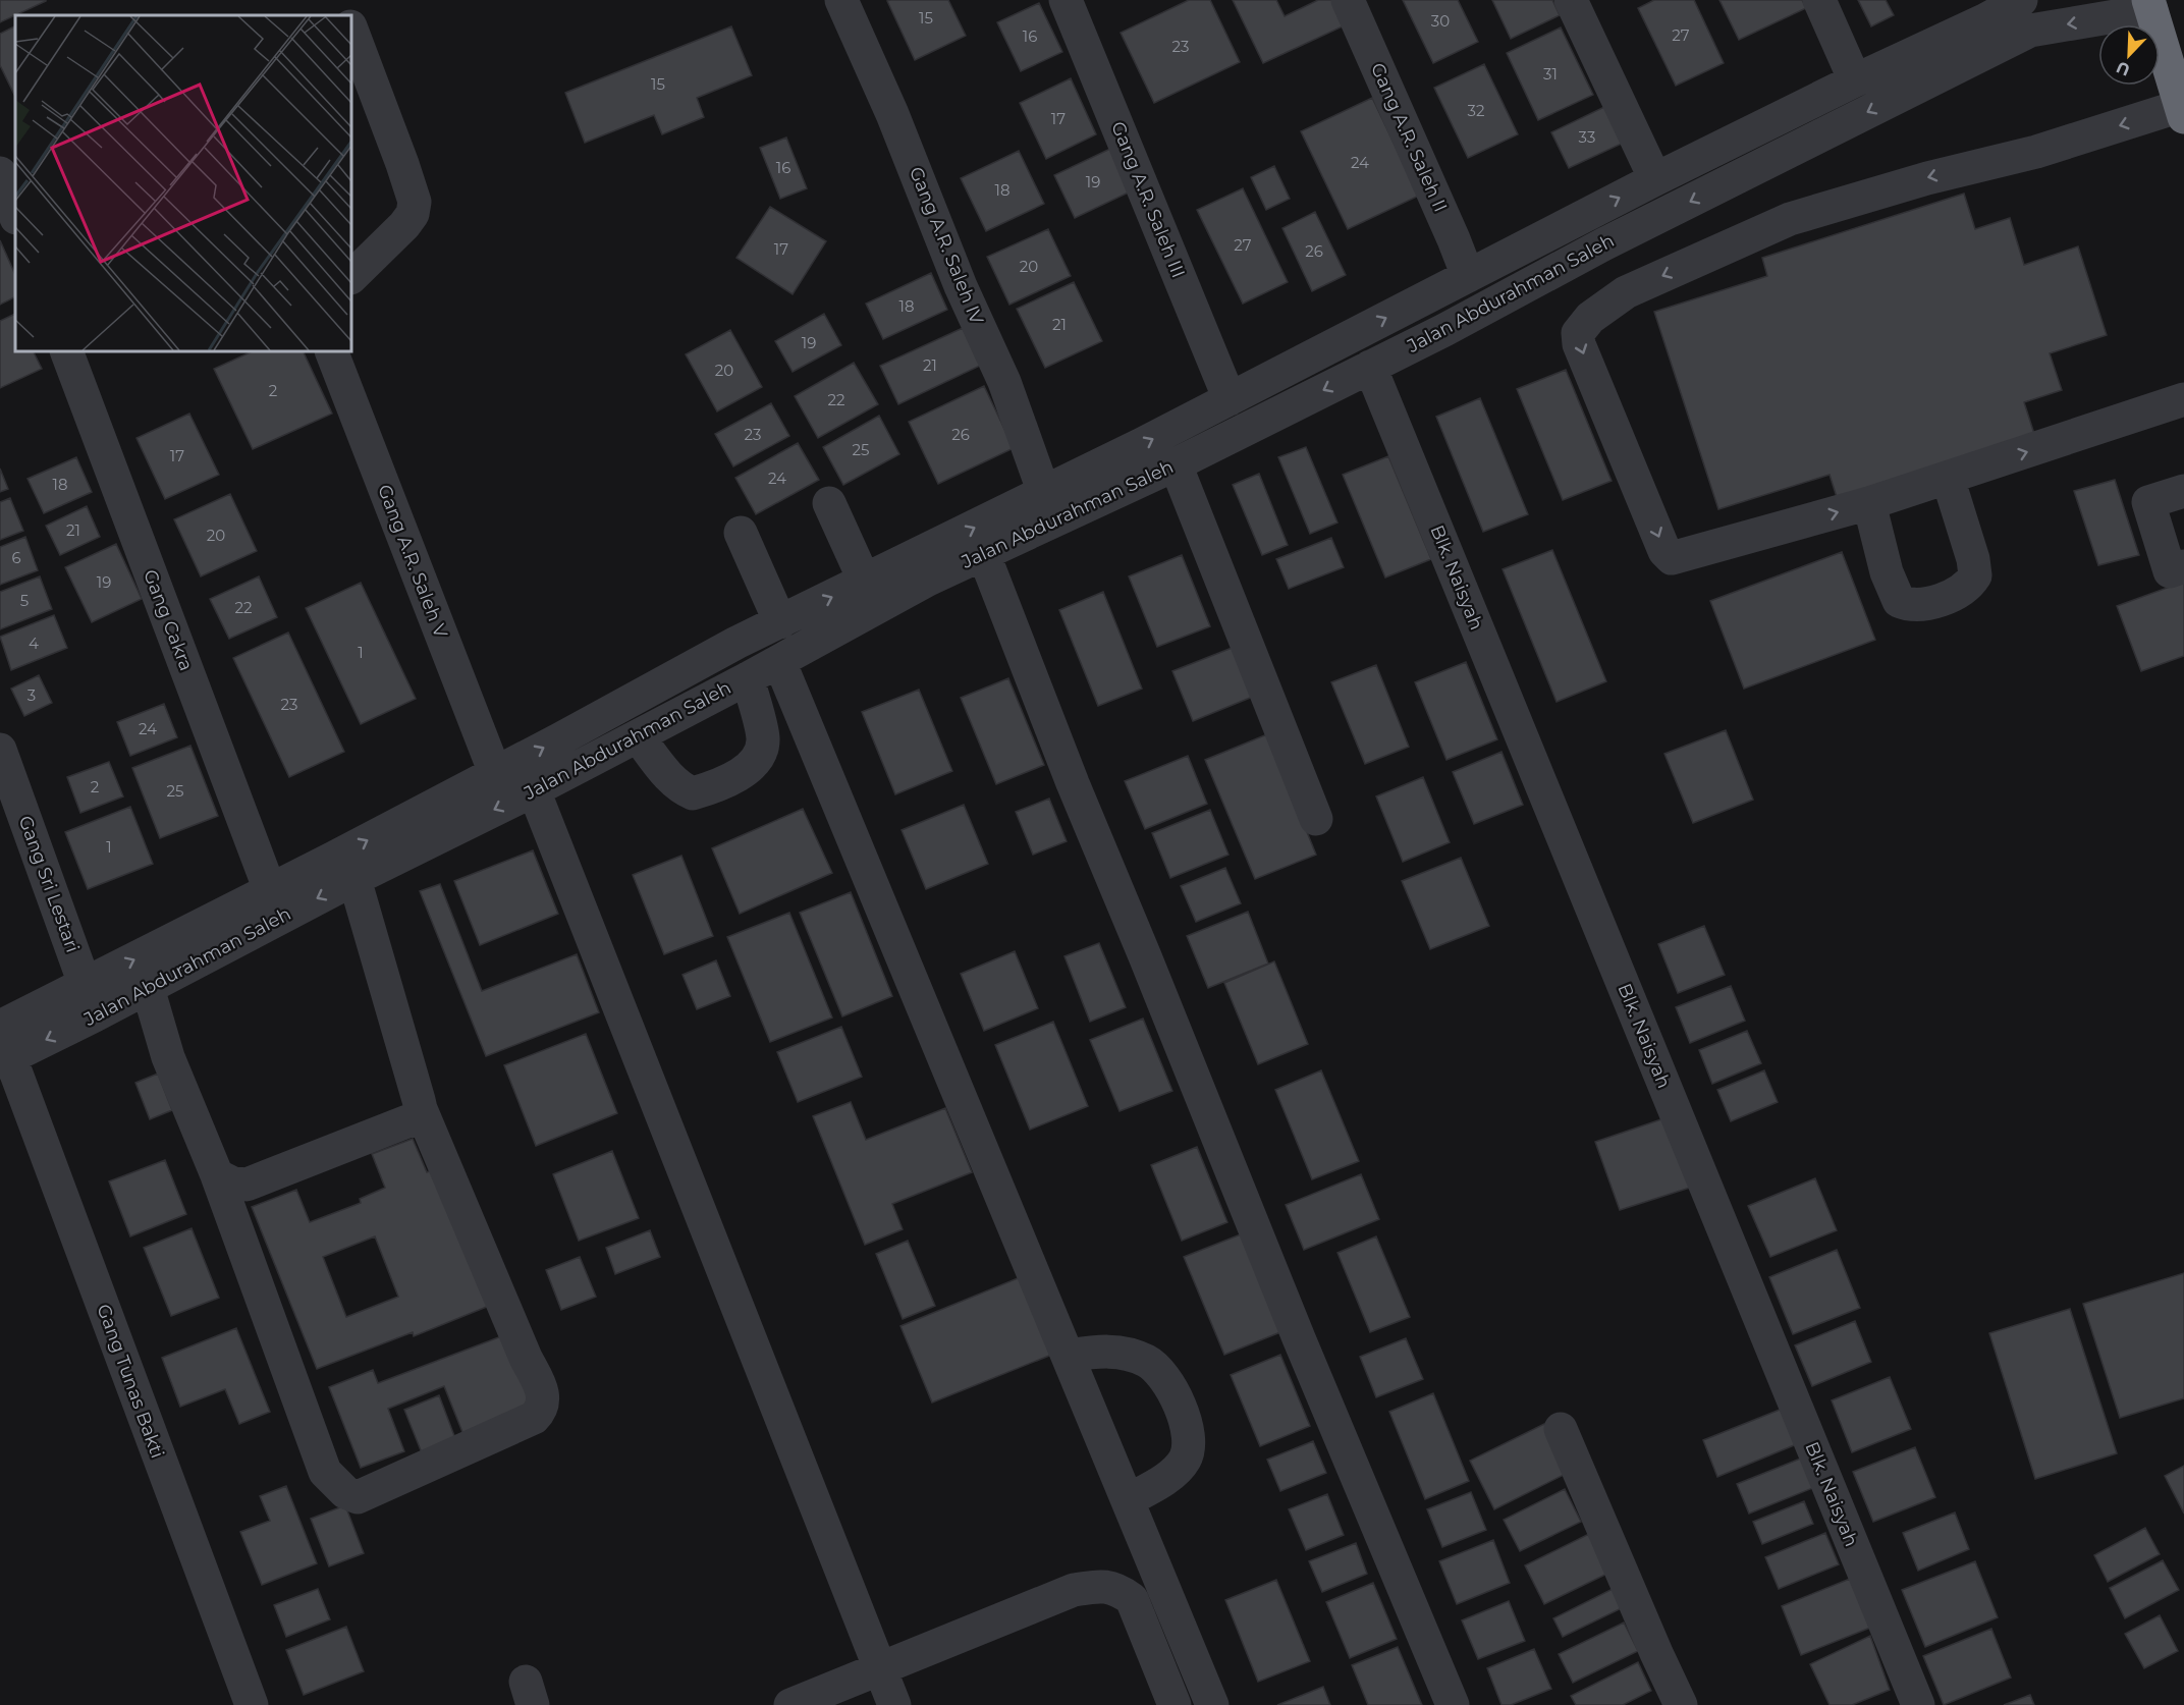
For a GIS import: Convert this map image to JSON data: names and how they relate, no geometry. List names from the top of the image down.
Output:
{
  "streets": {
    "street": [
      "Gang A.R. Saleh II",
      "Gang A.R. Saleh III",
      "Gang A.R. Saleh IV",
      "Jalan Abdurahman Saleh",
      "Gang A.R. Saleh V",
      "Blk. Naisyah",
      "Gang Cakra",
      "Gang Sri Lestari",
      "Gang Tunas Bakti"
    ]
  },
  "crossings": [
    ["Gang A.R. Saleh II", "Jalan Abdurahman Saleh"],
    ["Gang A.R. Saleh III", "Jalan Abdurahman Saleh"],
    ["Gang A.R. Saleh IV", "Jalan Abdurahman Saleh"],
    ["Jalan Abdurahman Saleh", "Gang A.R. Saleh V"],
    ["Jalan Abdurahman Saleh", "Blk. Naisyah"],
    ["Jalan Abdurahman Saleh", "Gang Cakra"],
    ["Jalan Abdurahman Saleh", "Gang Sri Lestari"],
    ["Jalan Abdurahman Saleh", "Gang Tunas Bakti"]
  ],
  "house_numbers": [
    "15",
    "30",
    "27",
    "16",
    "23",
    "31",
    "15",
    "32",
    "17",
    "33",
    "24",
    "16",
    "19",
    "18",
    "27",
    "17",
    "26",
    "20",
    "18",
    "21",
    "19",
    "21",
    "20",
    "2",
    "22",
    "23",
    "26",
    "25",
    "17",
    "24",
    "18",
    "21",
    "20",
    "6",
    "19",
    "5",
    "22",
    "4",
    "1",
    "3",
    "23",
    "24",
    "2",
    "25",
    "1"
  ],
  "north": "bottom left"
}
